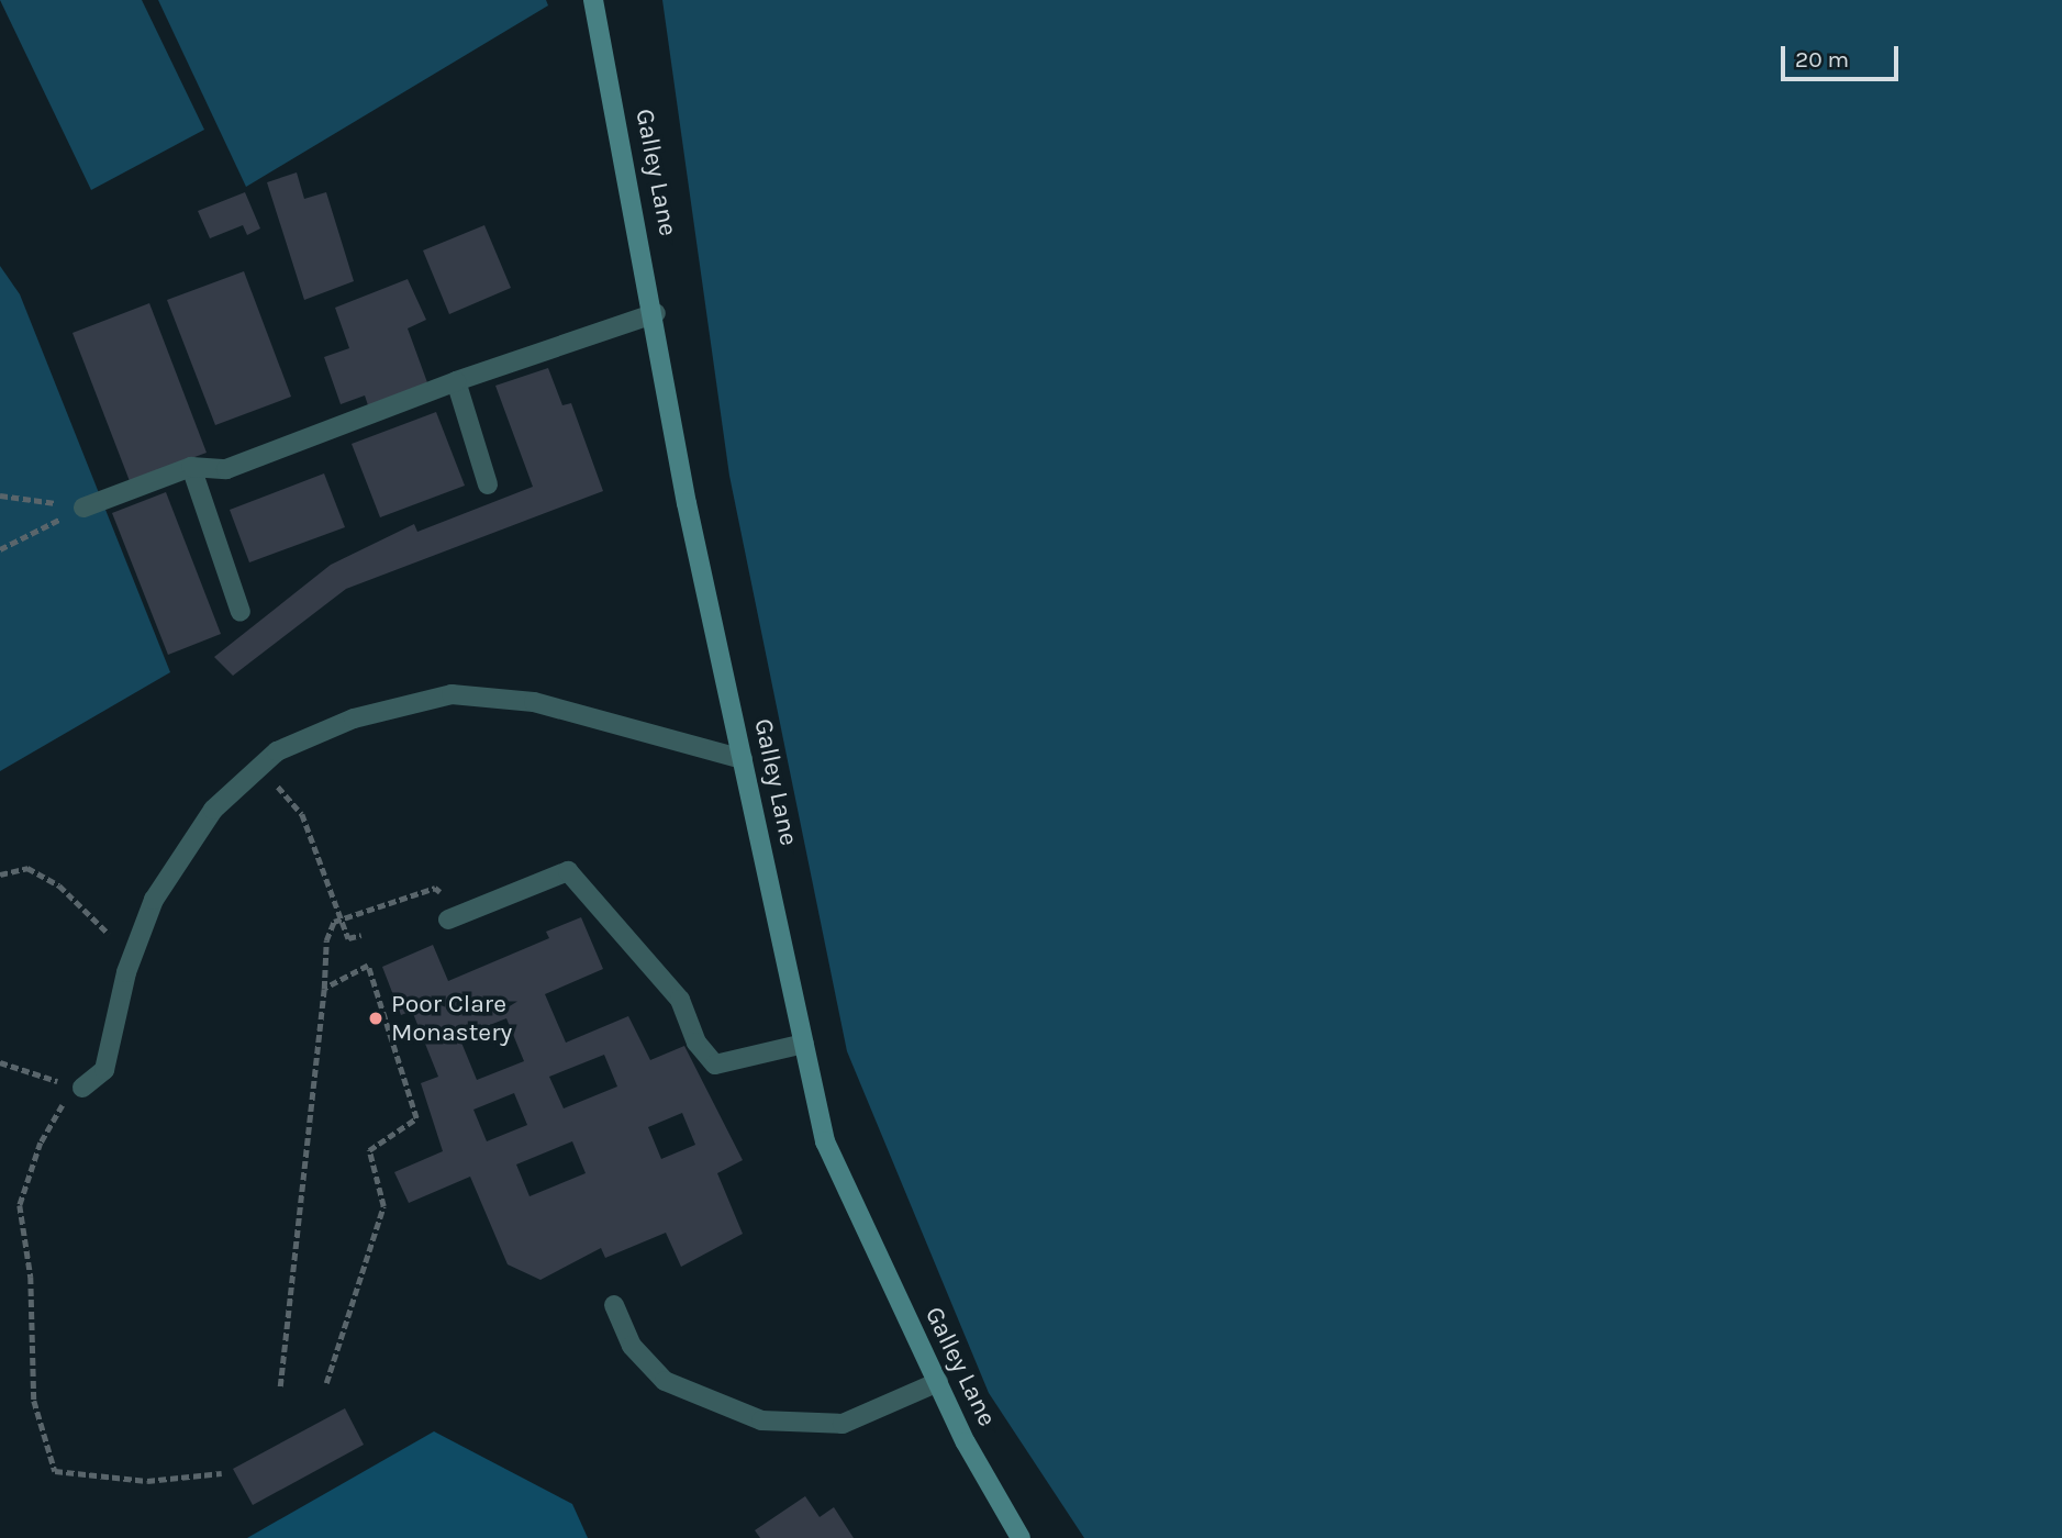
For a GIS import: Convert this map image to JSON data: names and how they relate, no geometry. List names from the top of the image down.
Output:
{
  "streets": {
    "street": ["Galley Lane"]
  },
  "places": ["Poor Clare Monastery"],
  "scale_bar": "20 m"
}
